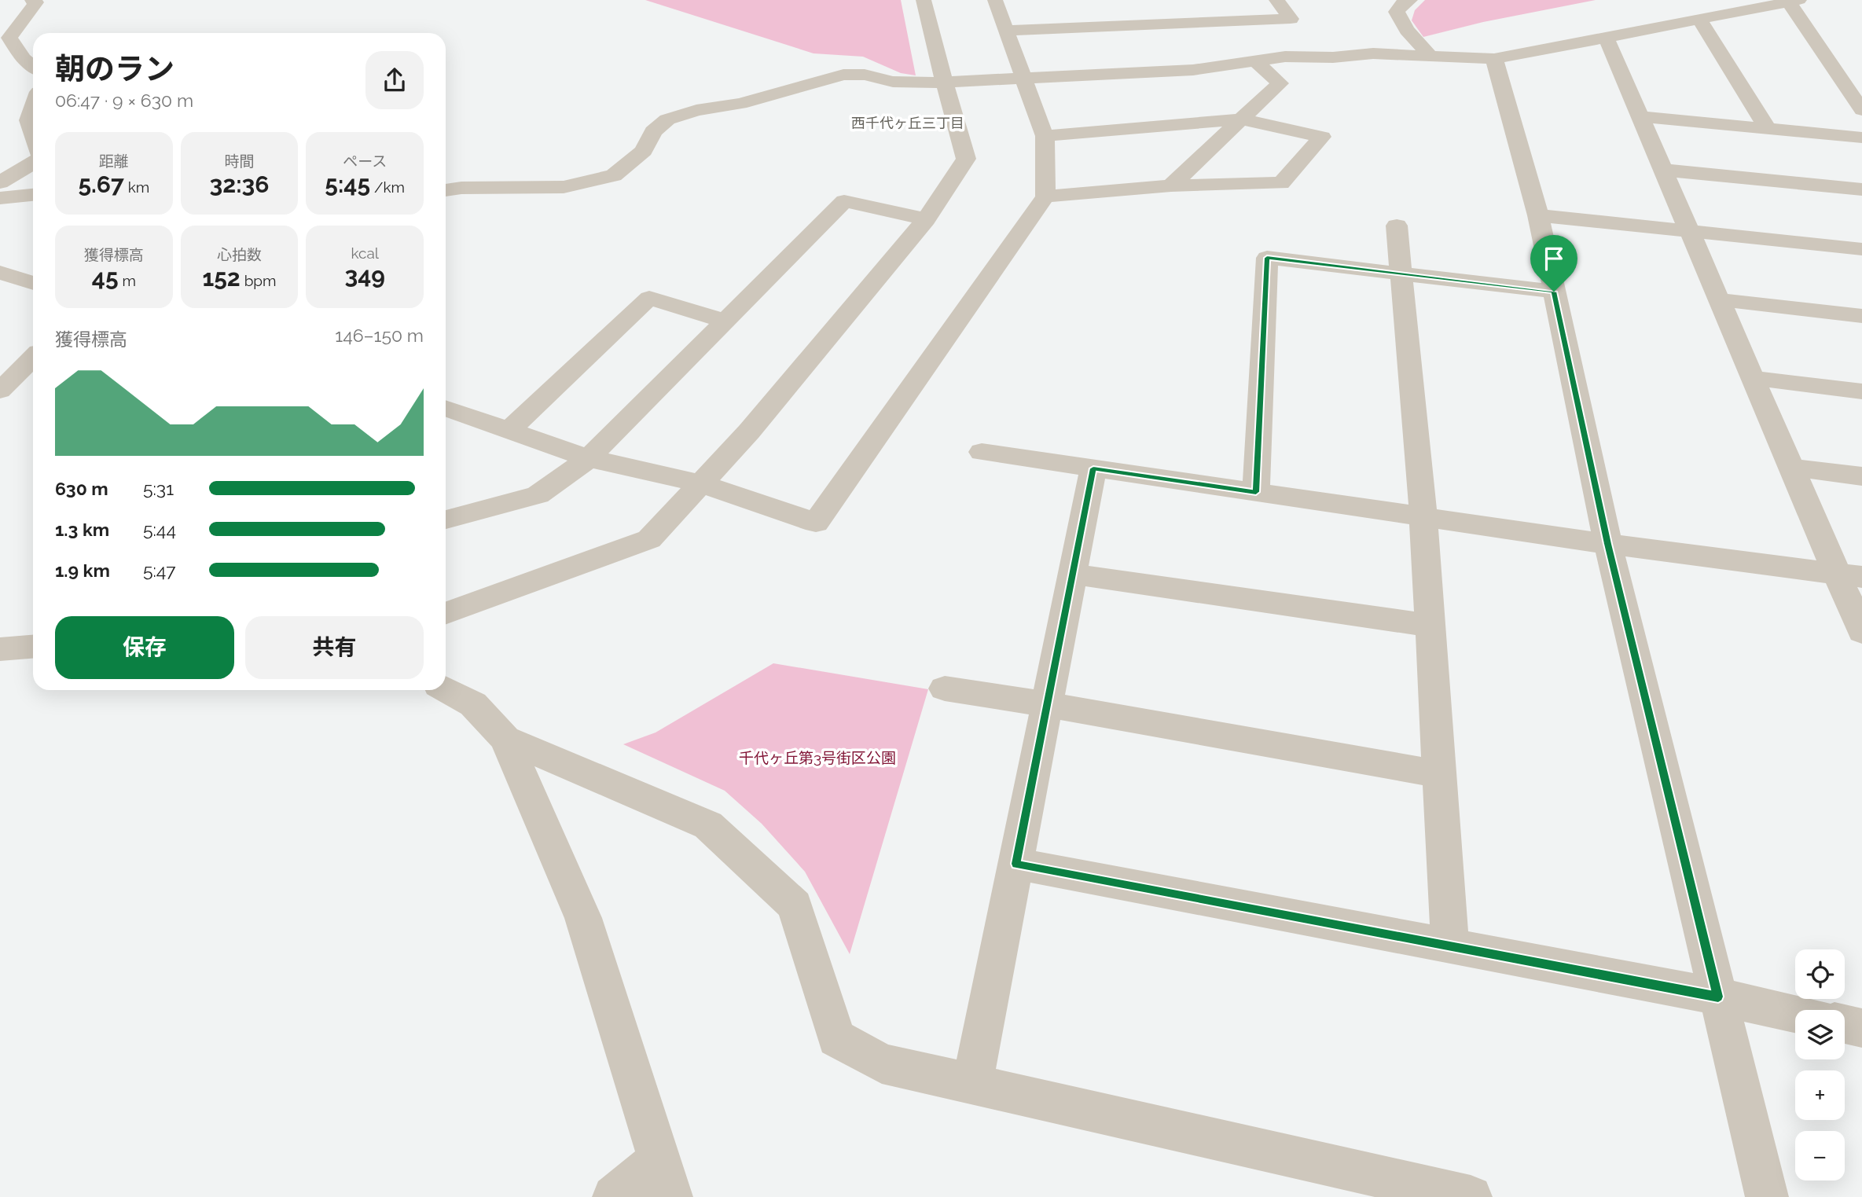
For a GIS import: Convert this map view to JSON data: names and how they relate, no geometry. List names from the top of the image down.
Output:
{
  "districts": ["西千代ヶ丘三丁目"],
  "parks": ["千代ヶ丘第3号街区公園"],
  "page": {
    "heading": ["朝のラン", "06:47 · 9 × 630 m"],
    "stats": [
      ["距離", "5.67 km"],
      ["時間", "32:36"],
      ["ペース", "5:45 /km"],
      ["獲得標高", "45 m"],
      ["心拍数", "152 bpm"],
      ["kcal", "349"]
    ],
    "chart": ["獲得標高", "146–150 m"],
    "list": [
      {
        "name": "630 m",
        "note": "5:31"
      },
      {
        "name": "1.3 km",
        "note": "5:44"
      },
      {
        "name": "1.9 km",
        "note": "5:47"
      }
    ],
    "buttons": ["保存", "共有"],
    "map_buttons": ["+", "−"]
  }
}
